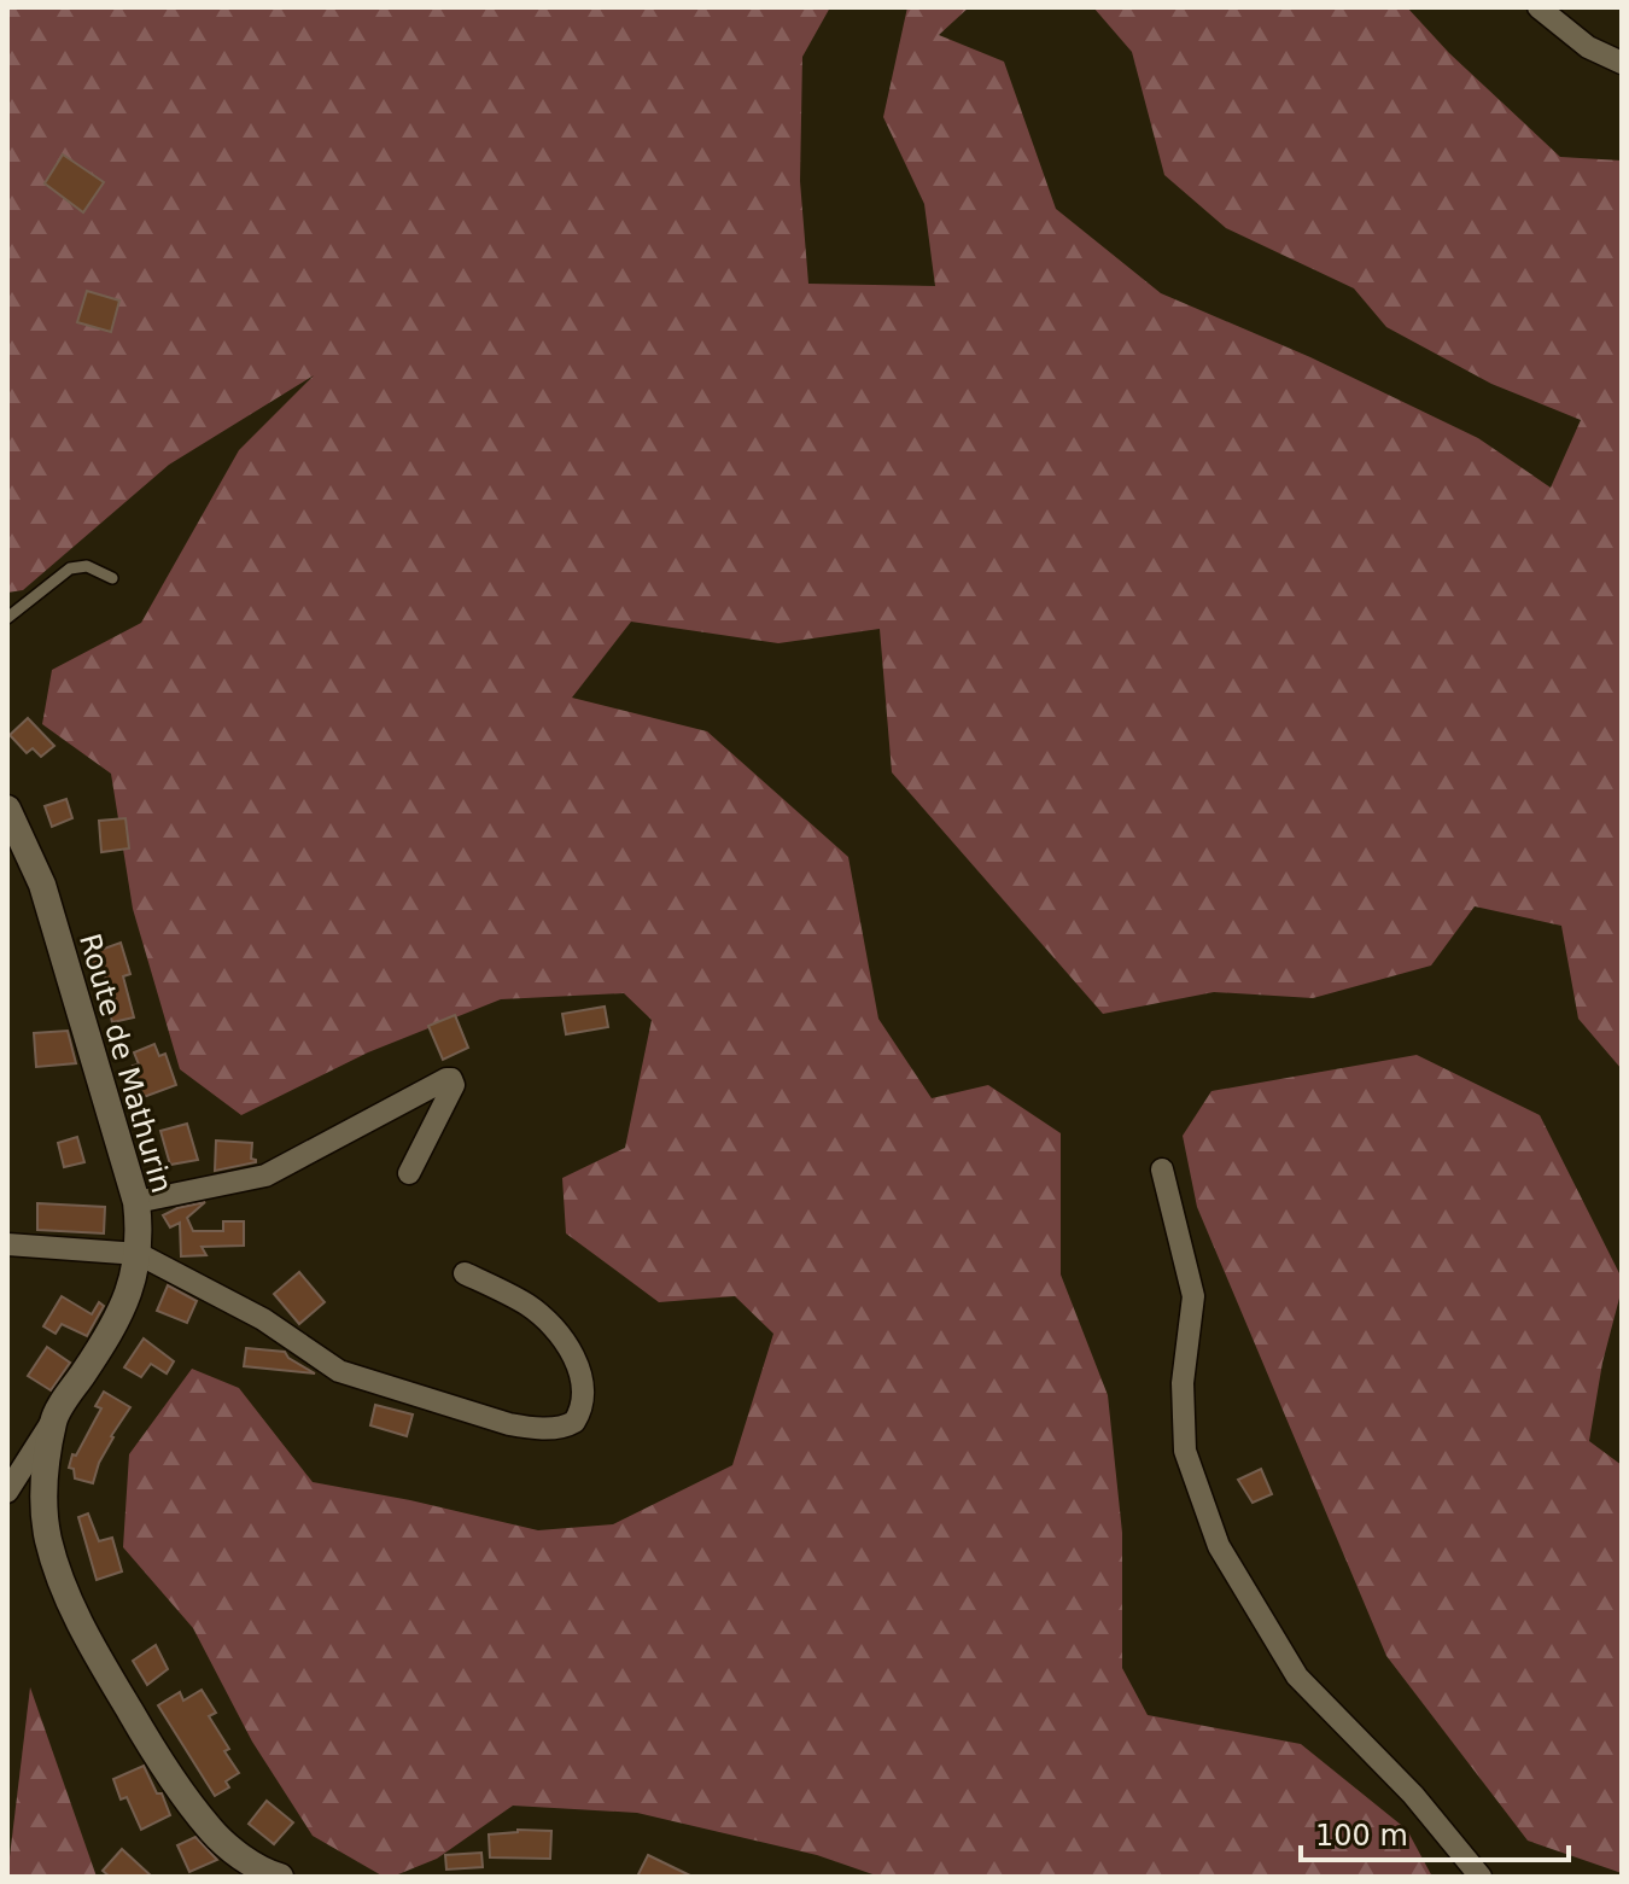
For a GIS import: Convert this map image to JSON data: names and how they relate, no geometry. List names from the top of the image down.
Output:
{
  "streets": {
    "street": ["Route de Mathurin"]
  },
  "scale_bar": "100 m"
}
